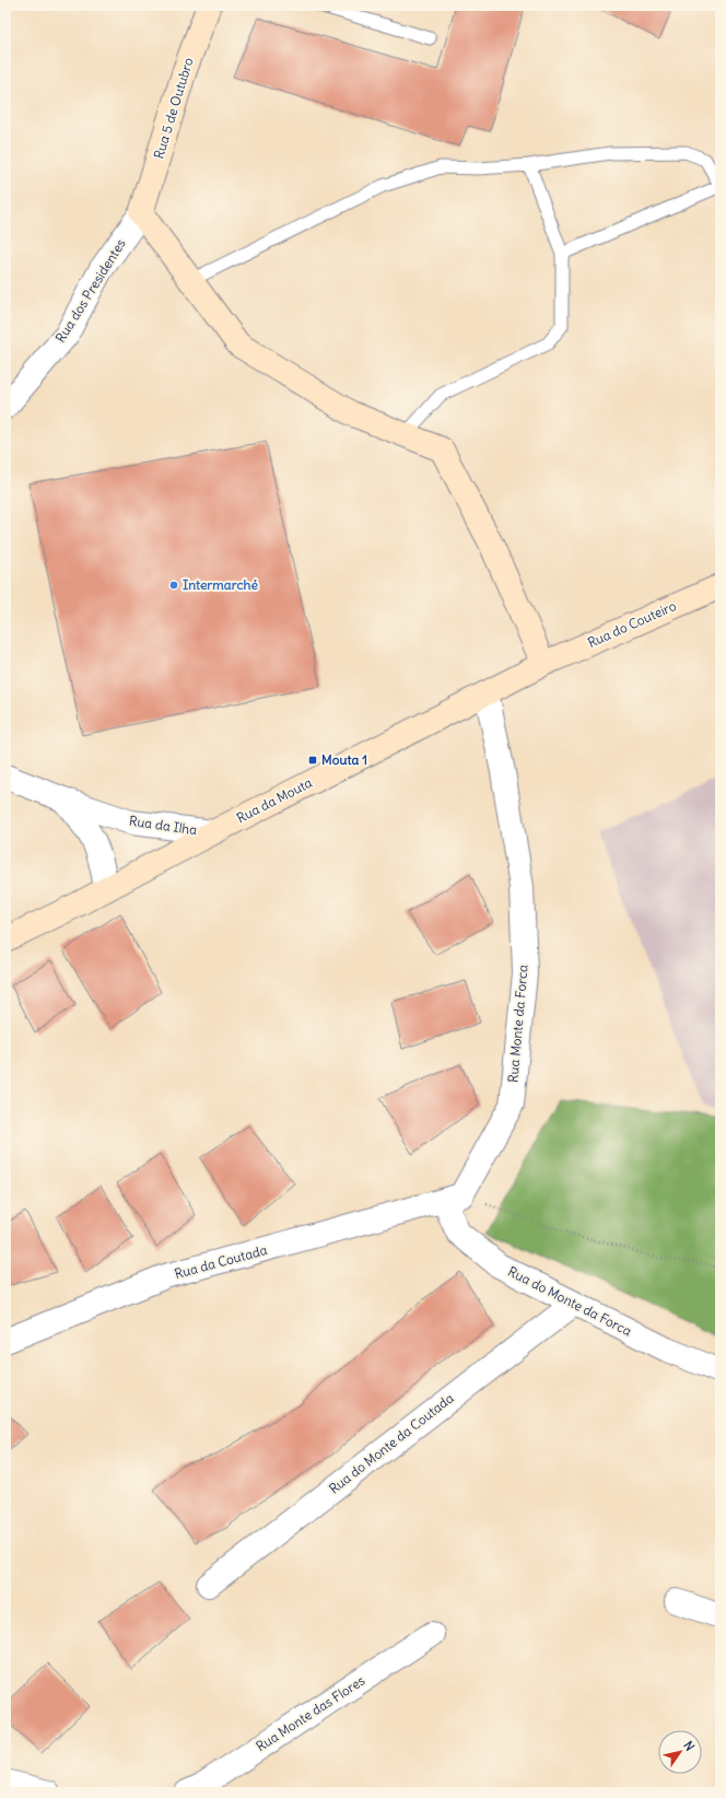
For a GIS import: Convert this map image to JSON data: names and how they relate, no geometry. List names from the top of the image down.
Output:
{
  "streets": {
    "street": [
      "Rua 5 de Outubro",
      "Rua dos Presidentes",
      "Rua do Couteiro",
      "Rua da Mouta",
      "Rua da Ilha",
      "Rua Monte da Forca",
      "Rua da Coutada",
      "Rua do Monte da Forca",
      "Rua do Monte da Coutada",
      "Rua Monte das Flores"
    ]
  },
  "crossings": [
    ["Rua 5 de Outubro", "Rua dos Presidentes"],
    ["Rua do Couteiro", "Rua da Mouta"],
    ["Rua da Mouta", "Rua da Ilha"],
    ["Rua da Mouta", "Rua Monte da Forca"],
    ["Rua Monte da Forca", "Rua da Coutada"],
    ["Rua Monte da Forca", "Rua do Monte da Forca"],
    ["Rua da Coutada", "Rua do Monte da Forca"],
    ["Rua do Monte da Forca", "Rua do Monte da Coutada"]
  ],
  "places": {
    "other": ["Intermarché"],
    "transit": ["Mouta 1"]
  },
  "north": "top right"
}
